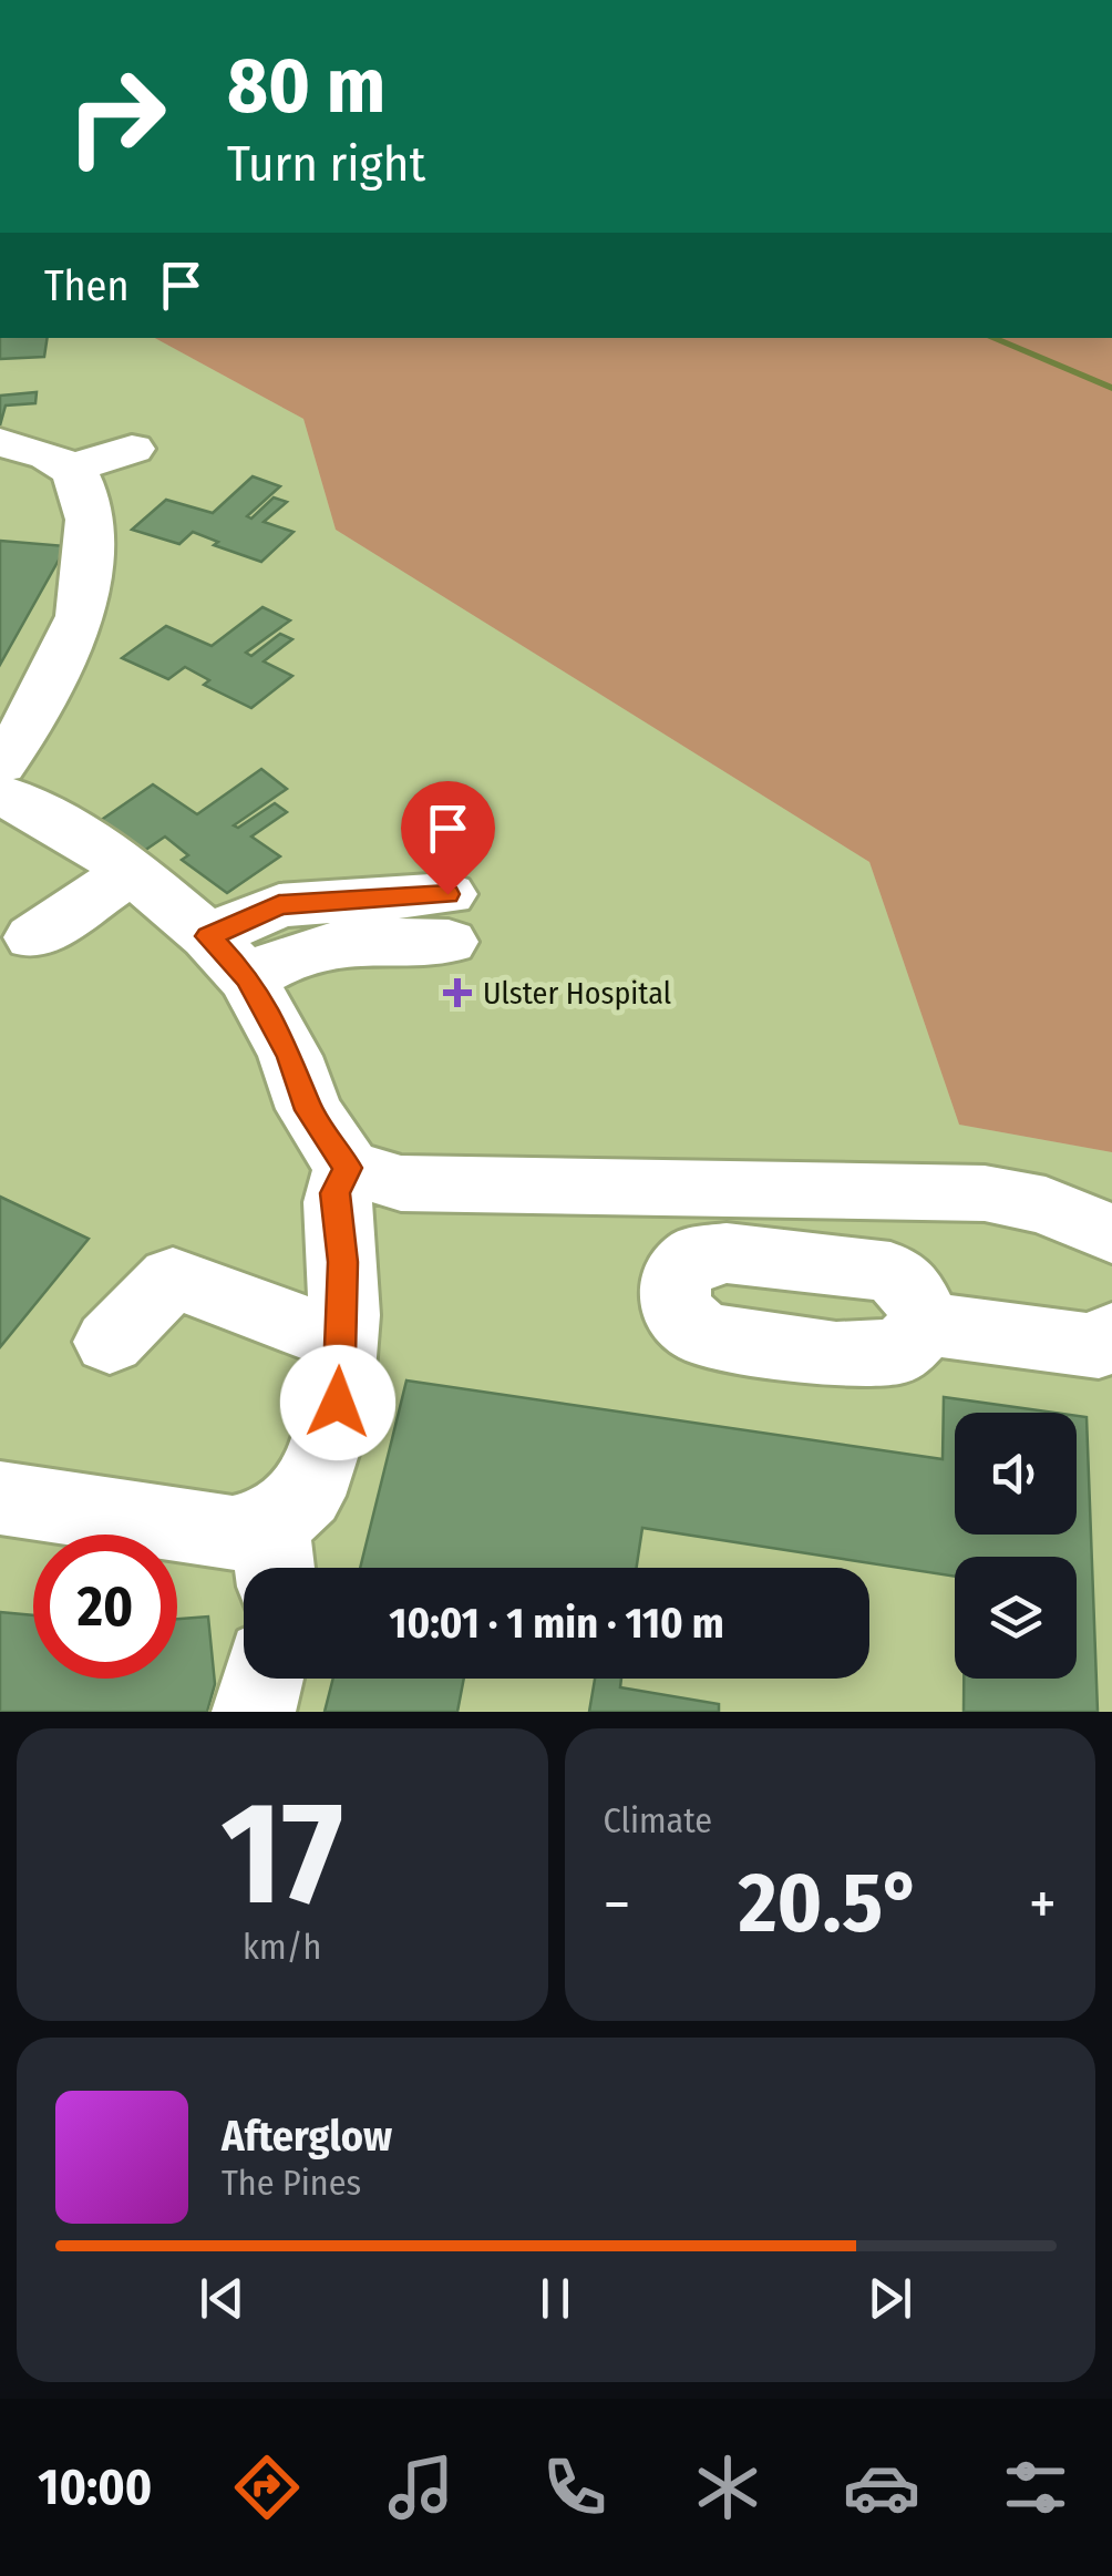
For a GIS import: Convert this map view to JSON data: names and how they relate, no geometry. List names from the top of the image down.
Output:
{
  "places": {
    "health": ["Ulster Hospital"]
  },
  "page": {
    "turn": ["80 m", "Turn right"],
    "then": "Then",
    "limit": "20",
    "trip": "10:01 · 1 min · 110 m",
    "tile": [
      ["17", "km/h"],
      "Climate"
    ],
    "heat": ["−", "20.5°", "+"],
    "song": ["Afterglow", "The Pines"],
    "tabs": "10:00"
  }
}
